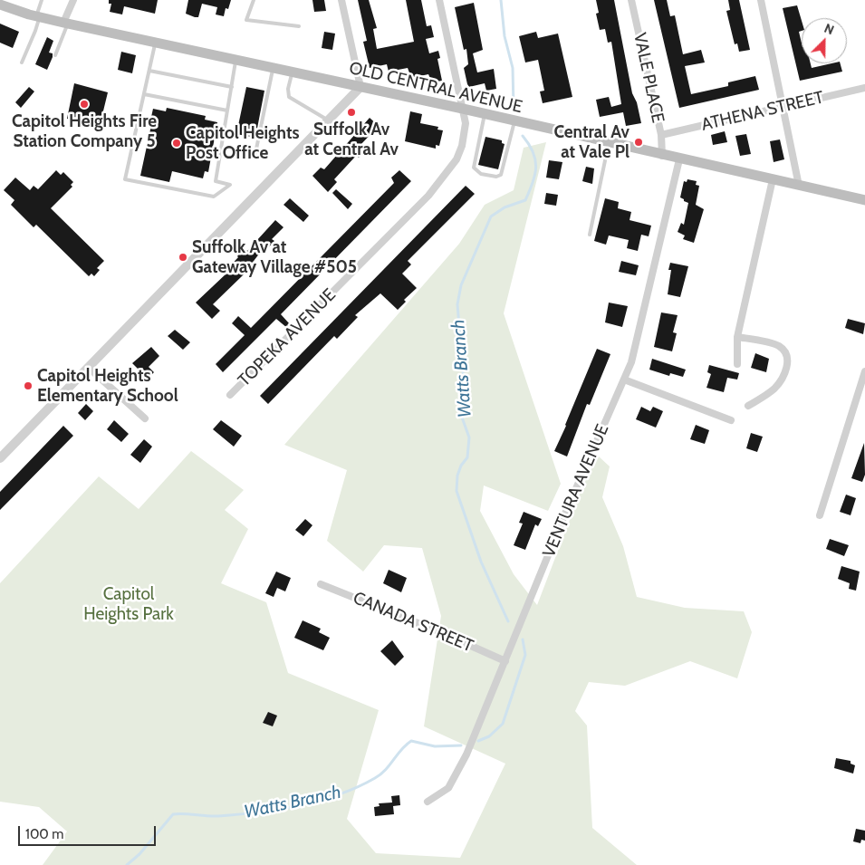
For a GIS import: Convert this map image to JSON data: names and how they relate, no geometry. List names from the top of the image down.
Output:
{
  "streets": {
    "main road": ["OLD CENTRAL AVENUE"],
    "street": [
      "VALE PLACE",
      "ATHENA STREET",
      "TOPEKA AVENUE",
      "VENTURA AVENUE",
      "CANADA STREET"
    ]
  },
  "crossings": [
    ["VALE PLACE", "OLD CENTRAL AVENUE"],
    ["VALE PLACE", "ATHENA STREET"],
    ["OLD CENTRAL AVENUE", "TOPEKA AVENUE"],
    ["OLD CENTRAL AVENUE", "VENTURA AVENUE"],
    ["VENTURA AVENUE", "CANADA STREET"]
  ],
  "water": ["Watts Branch"],
  "parks": ["Capitol Heights Park"],
  "places": [
    "Capitol Heights Fire Station Company 5",
    "Suffolk Av at Central Av",
    "Central Av at Vale Pl",
    "Capitol Heights Post Office",
    "Suffolk Av at Gateway Village #505",
    "Capitol Heights Elementary School"
  ],
  "scale_bar": "100 m",
  "north": "top right"
}
